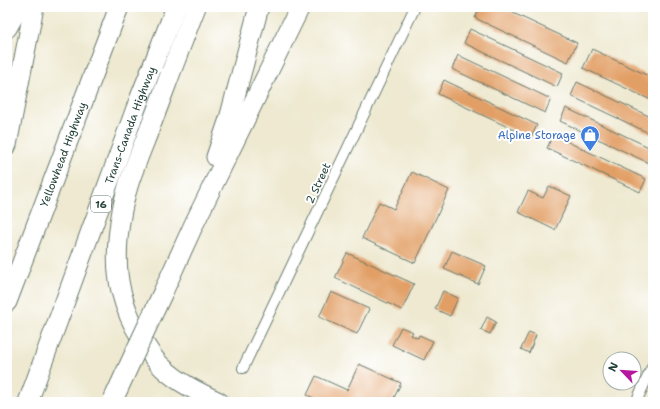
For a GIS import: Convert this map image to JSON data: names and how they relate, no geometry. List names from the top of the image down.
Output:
{
  "streets": {
    "highway": ["Trans-Canada Highway", "Yellowhead Highway", "16"],
    "street": ["2 Street"]
  },
  "places": {
    "shop": ["Alpine Storage"]
  },
  "north": "top left"
}
